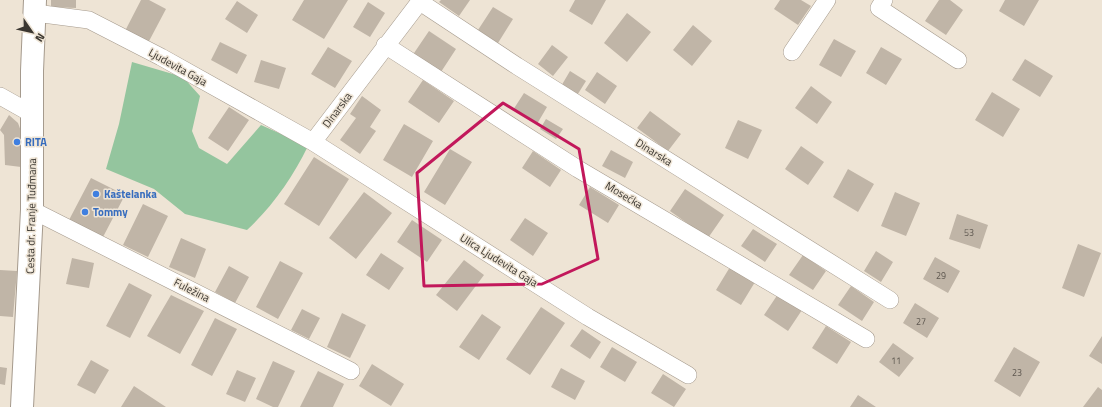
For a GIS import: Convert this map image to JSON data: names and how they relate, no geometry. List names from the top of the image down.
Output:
{
  "streets": {
    "main road": ["Cesta dr. Franje Tuđmana"],
    "street": [
      "Ljudevita Gaja",
      "Dinarska",
      "Mosećka",
      "Ulica Ljudevita Gaja",
      "Fuležina"
    ]
  },
  "crossings": [
    ["Ljudevita Gaja", "Dinarska"],
    ["Ljudevita Gaja", "Cesta dr. Franje Tuđmana"],
    ["Ljudevita Gaja", "Ulica Ljudevita Gaja"],
    ["Dinarska", "Mosećka"],
    ["Dinarska", "Ulica Ljudevita Gaja"],
    ["Cesta dr. Franje Tuđmana", "Fuležina"]
  ],
  "places": ["RITA", "Kaštelanka", "Tommy"],
  "house_numbers": [
    "53",
    "29",
    "27",
    "11",
    "23"
  ],
  "north": "bottom right"
}
